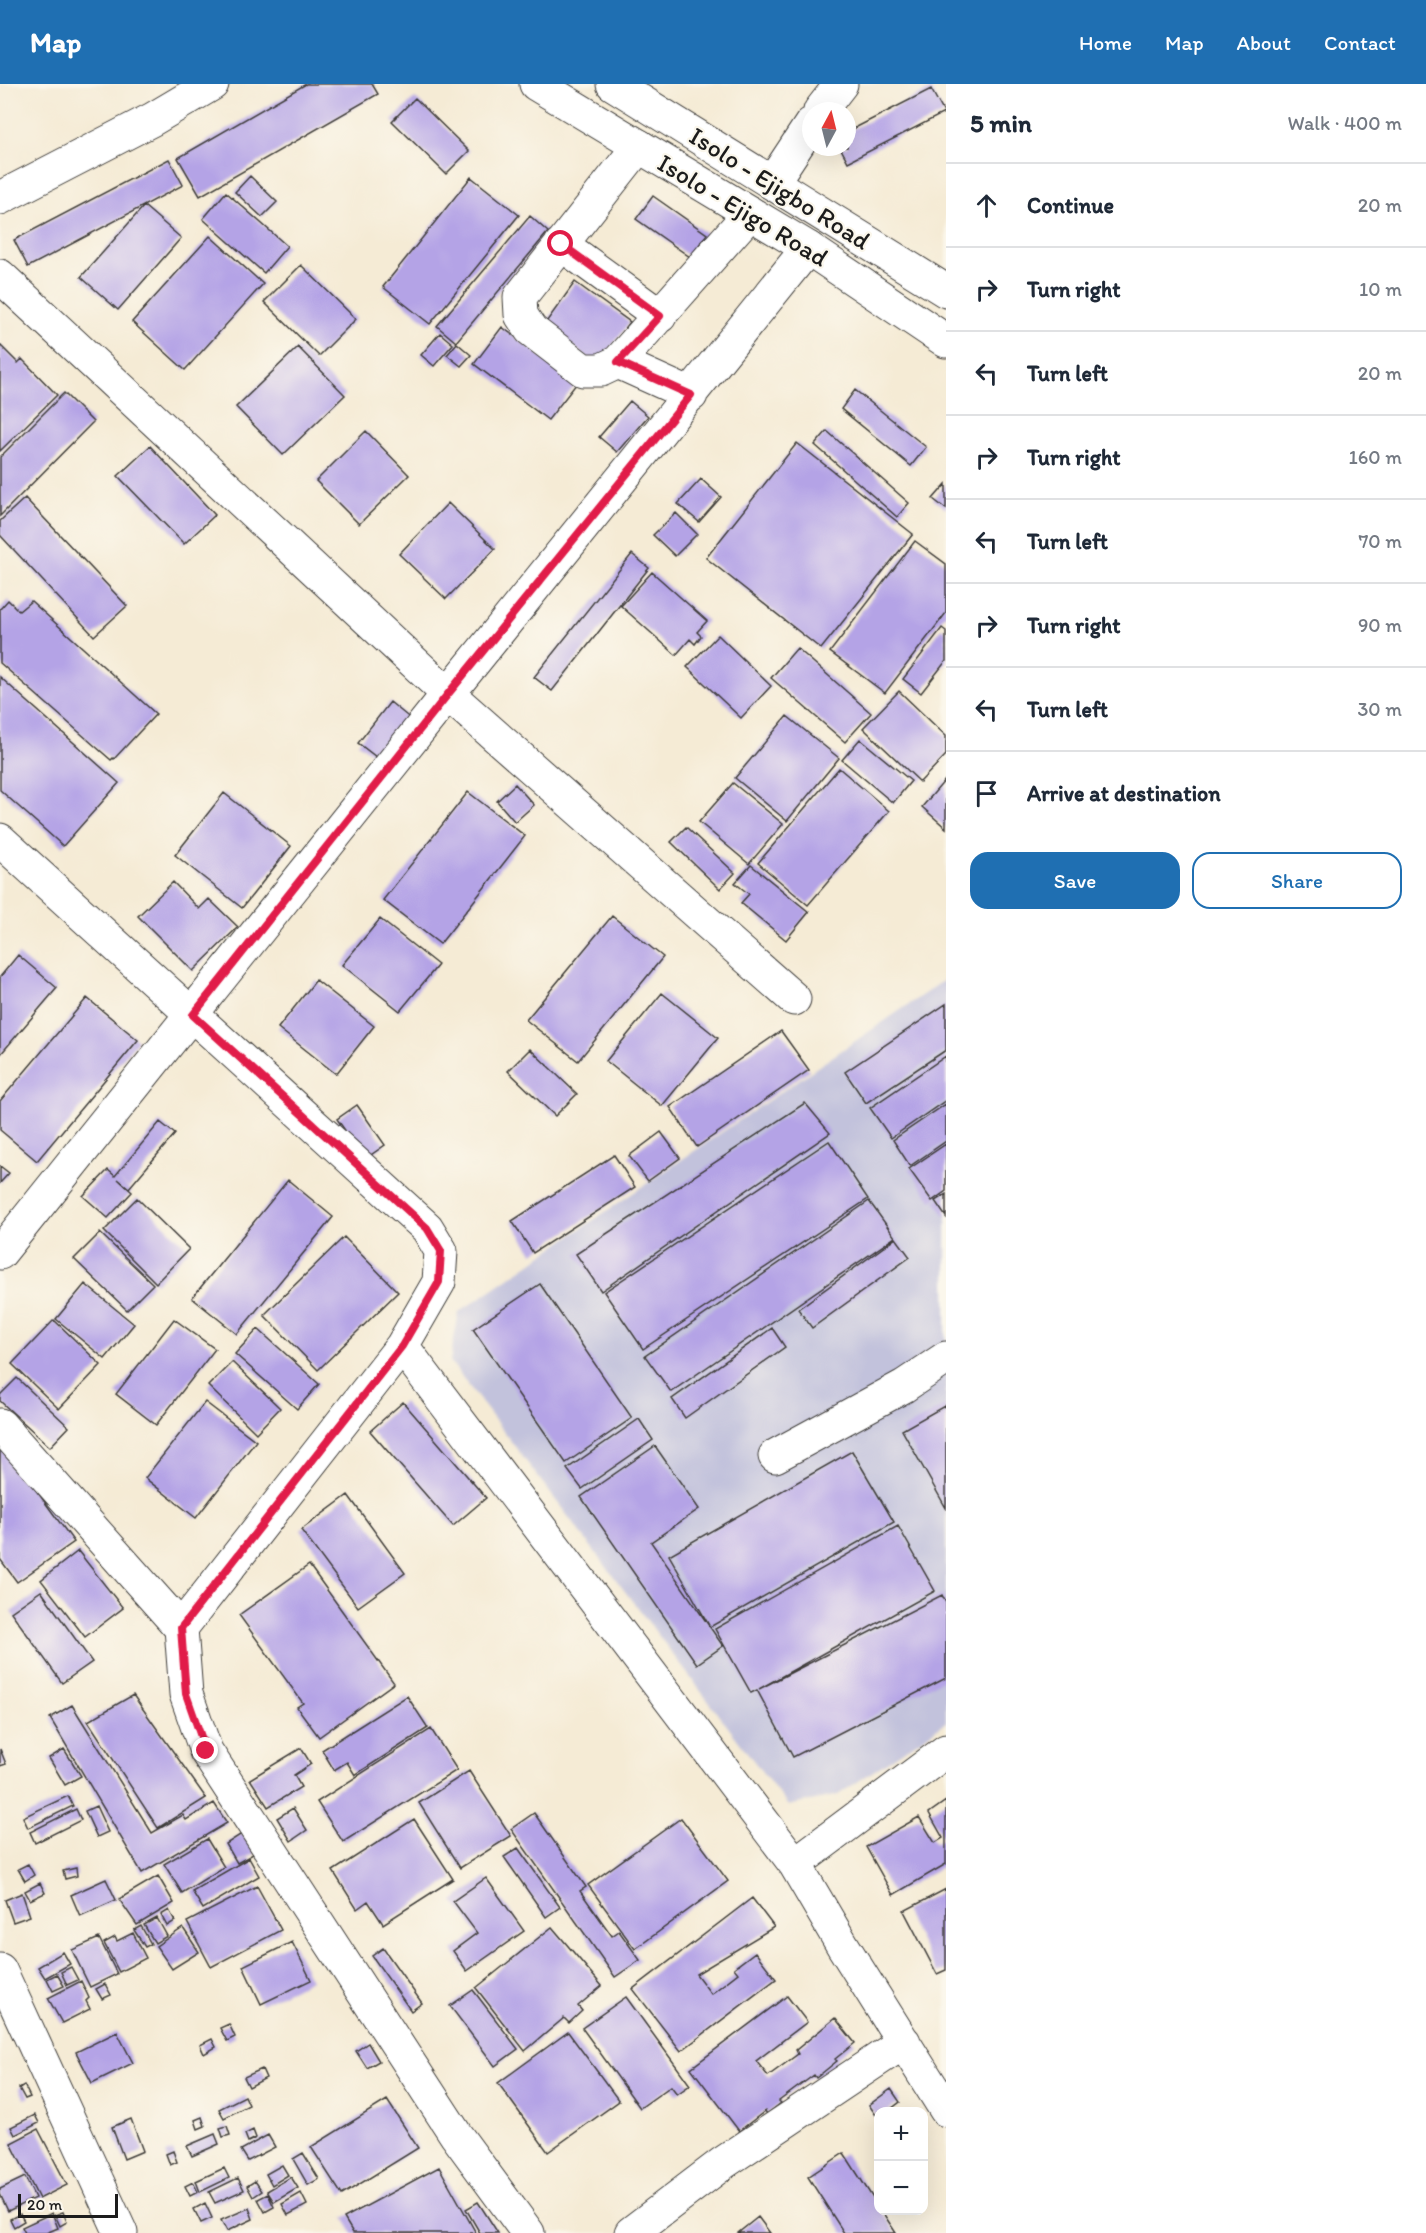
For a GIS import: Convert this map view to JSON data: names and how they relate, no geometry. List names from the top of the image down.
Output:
{
  "streets": {
    "street": ["Isolo - Ejigbo Road", "Isolo - Ejigo Road"]
  },
  "scale_bar": "20 m",
  "north": "top",
  "page": {
    "header": "Map",
    "nav": [
      "Home",
      "Map",
      "About",
      "Contact"
    ],
    "heading": ["5 min", "Walk · 400 m"],
    "list": [
      ["Continue", "20 m"],
      ["Turn right", "10 m"],
      ["Turn left", "20 m"],
      ["Turn right", "160 m"],
      ["Turn left", "70 m"],
      ["Turn right", "90 m"],
      ["Turn left", "30 m"],
      "Arrive at destination"
    ],
    "buttons": ["Save", "Share"],
    "map_buttons": ["+", "−"],
    "scale": "20 m"
  }
}
